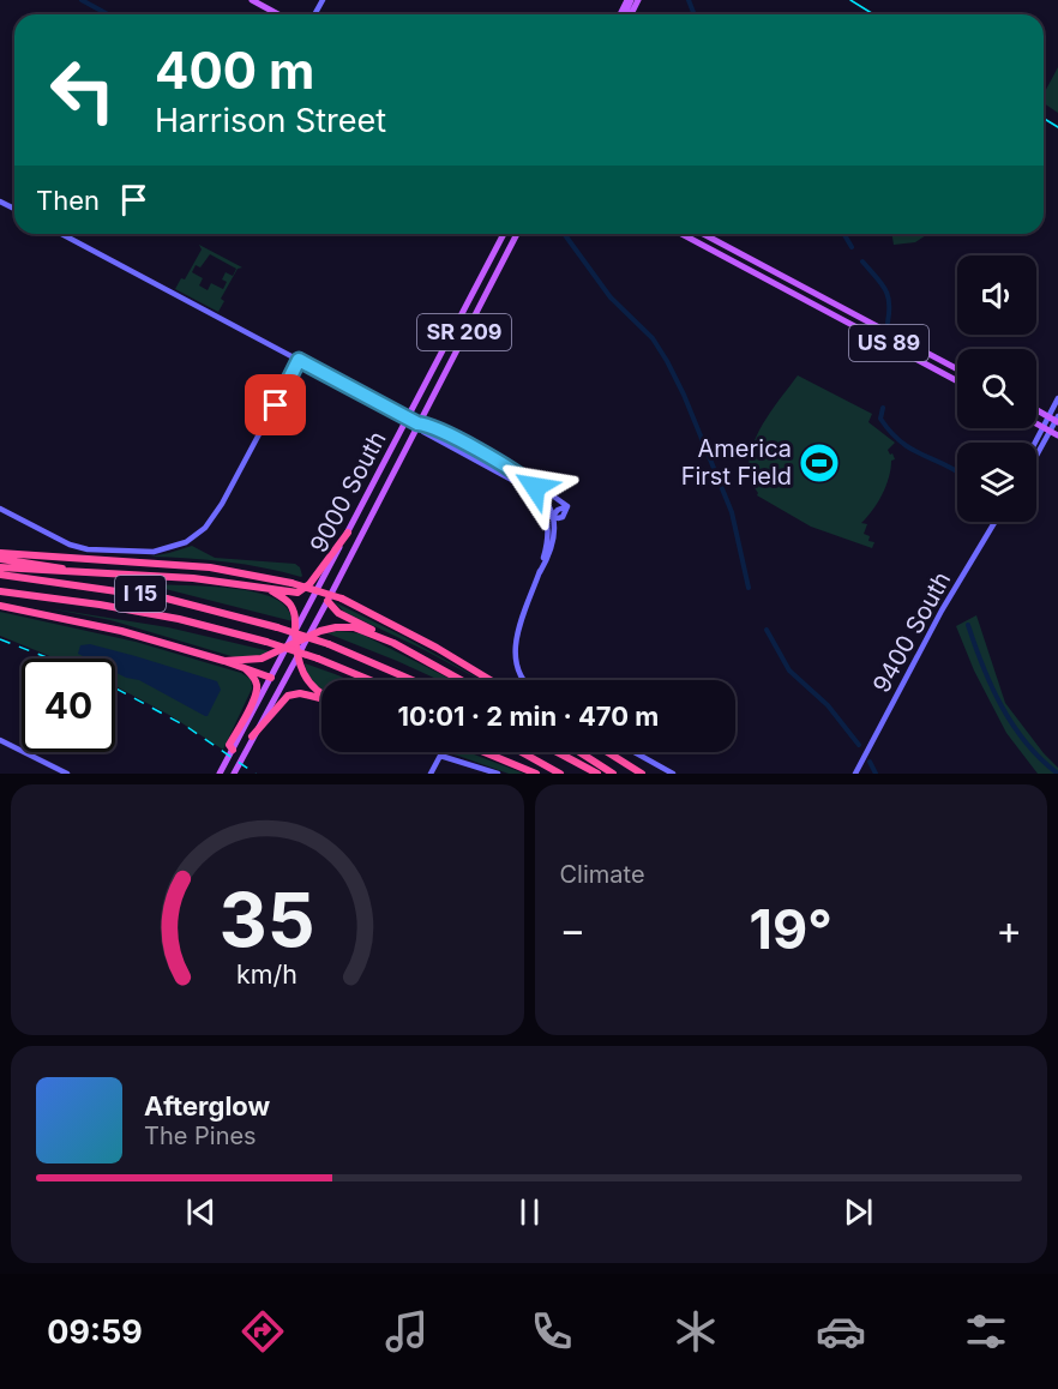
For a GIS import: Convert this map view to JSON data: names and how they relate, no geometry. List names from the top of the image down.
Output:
{
  "streets": {
    "highway": ["I 15"],
    "main road": ["SR 209", "US 89", "9000 South"],
    "street": ["9400 South"]
  },
  "places": {
    "sports": ["America First Field"]
  },
  "page": {
    "turn": ["400 m", "Harrison Street"],
    "then": "Then",
    "limit": "40",
    "trip": "10:01 · 2 min · 470 m",
    "tile": "Climate",
    "heat": ["−", "19°", "+"],
    "song": ["Afterglow", "The Pines"],
    "tabs": "09:59",
    "gauge": ["35", "km/h"]
  }
}
